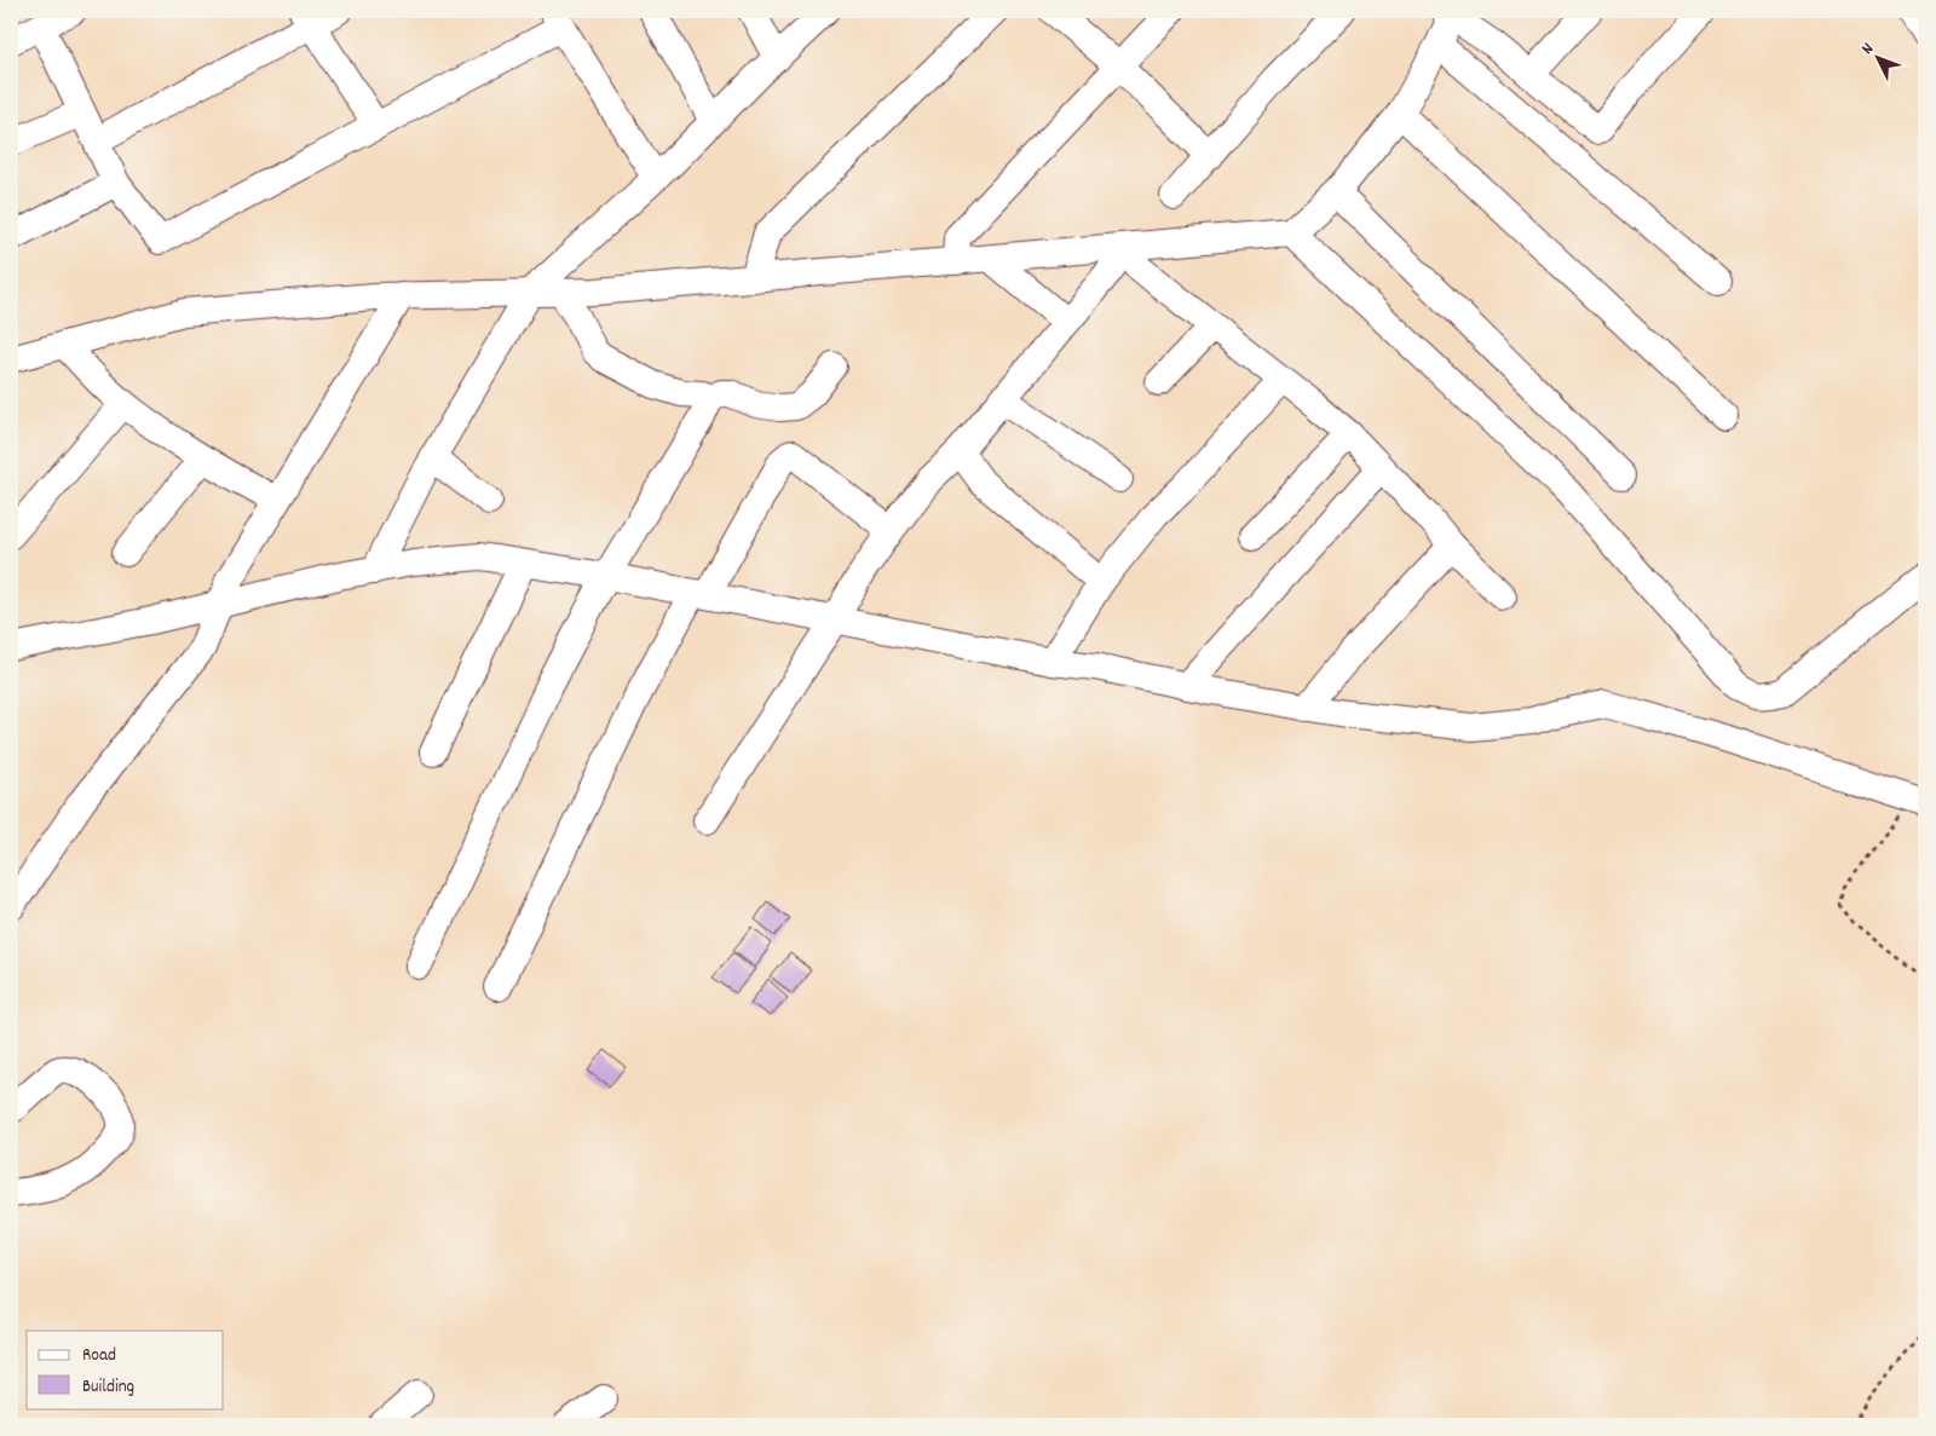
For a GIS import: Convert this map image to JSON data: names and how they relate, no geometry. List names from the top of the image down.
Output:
{
  "legend": ["Road", "Building"],
  "north": "top left"
}
